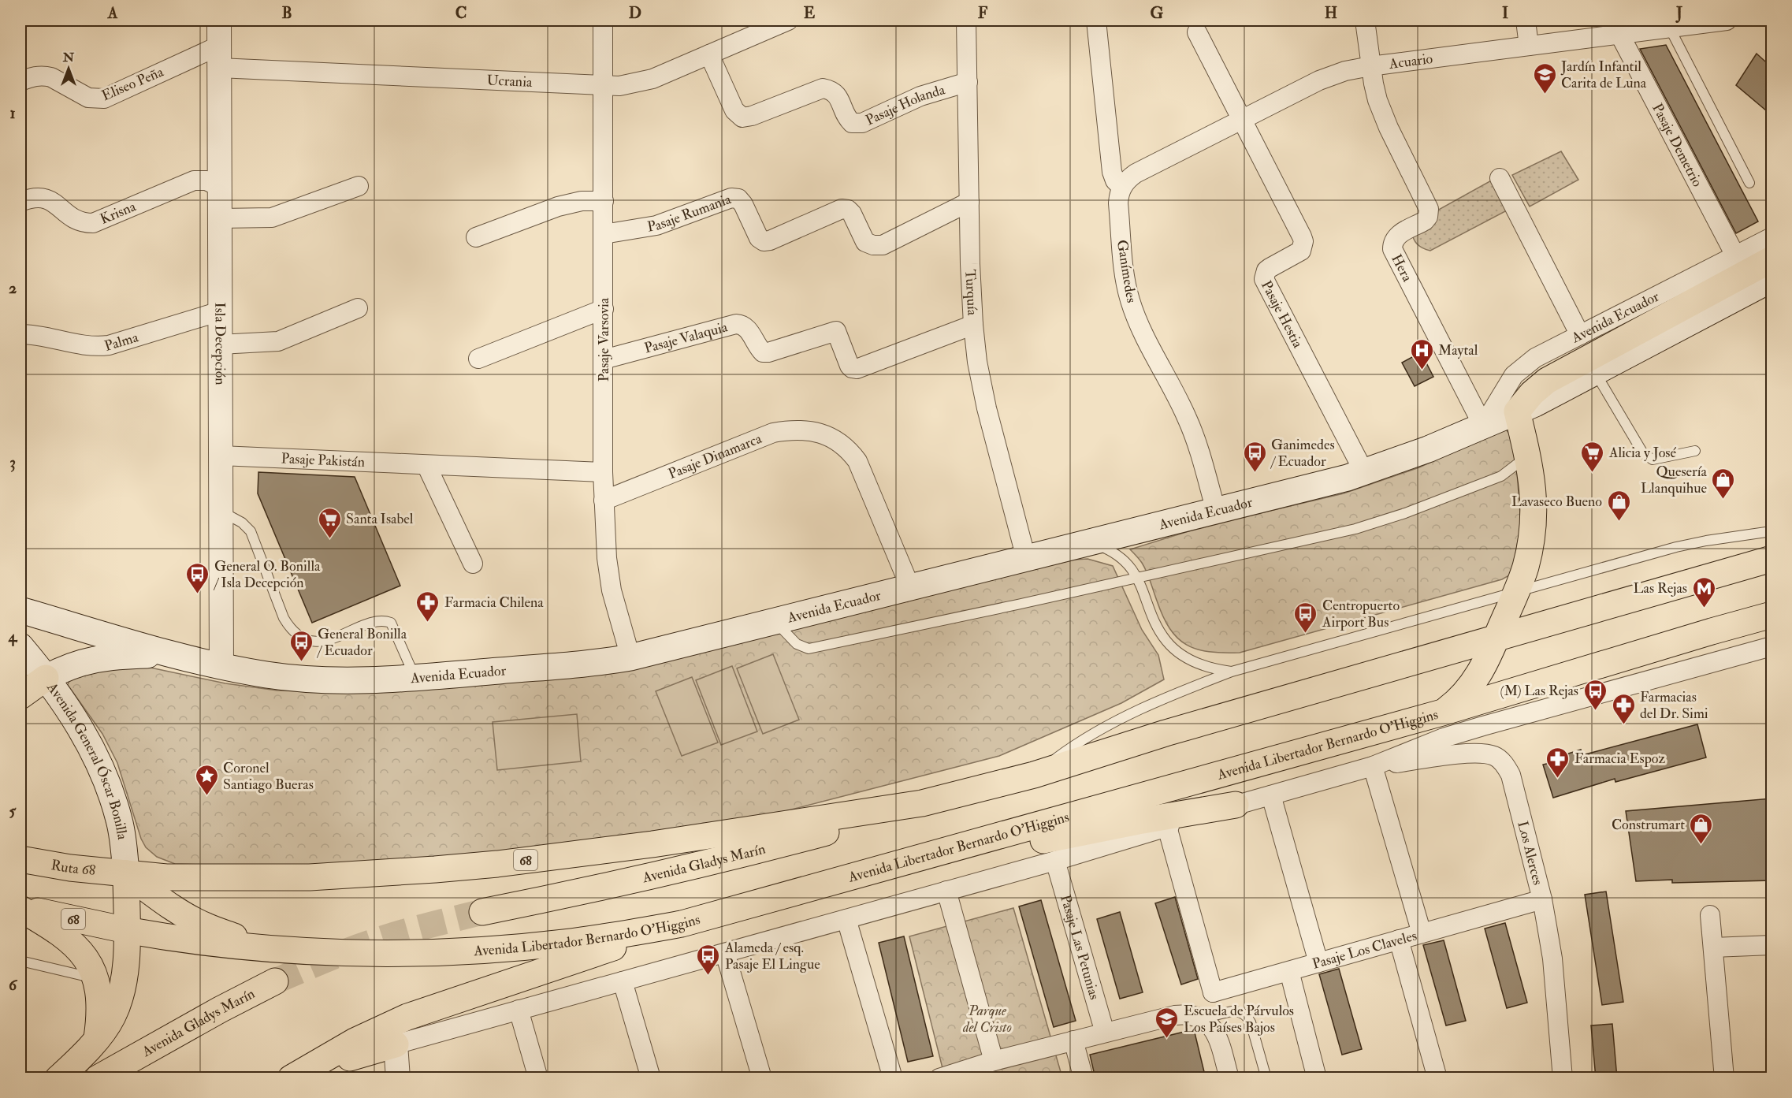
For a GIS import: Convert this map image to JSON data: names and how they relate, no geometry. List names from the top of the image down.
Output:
{
  "streets": {
    "main road": [
      "Avenida Ecuador",
      "Avenida Libertador Bernardo O'Higgins",
      "Avenida General Óscar Bonilla",
      "68",
      "Avenida Gladys Marín",
      "Ruta 68"
    ],
    "street": [
      "Acuario",
      "Ucrania",
      "Eliseo Peña",
      "Pasaje Holanda",
      "Pasaje Demetrio",
      "Krisna",
      "Pasaje Rumania",
      "Hera",
      "Ganímedes",
      "Turquía",
      "Pasaje Hestia",
      "Pasaje Valaquia",
      "Pasaje Varsovia",
      "Palma",
      "Isla Decepción",
      "Pasaje Dinamarca",
      "Pasaje Pakistán",
      "Los Alerces",
      "Pasaje Las Petunias",
      "Pasaje Los Claveles"
    ]
  },
  "crossings": [
    ["Acuario", "Pasaje Demetrio"],
    ["Acuario", "Hera"],
    ["Acuario", "Ganímedes"],
    ["Acuario", "Pasaje Hestia"],
    ["Ucrania", "Eliseo Peña"],
    ["Ucrania", "Pasaje Holanda"],
    ["Ucrania", "Pasaje Varsovia"],
    ["Ucrania", "Isla Decepción"],
    ["Eliseo Peña", "Isla Decepción"],
    ["Pasaje Holanda", "Turquía"],
    ["Pasaje Demetrio", "Avenida Ecuador"],
    ["Krisna", "Isla Decepción"],
    ["Pasaje Rumania", "Turquía"],
    ["Pasaje Rumania", "Pasaje Varsovia"],
    ["Hera", "Avenida Ecuador"],
    ["Ganímedes", "Avenida Ecuador"],
    ["Turquía", "Avenida Ecuador"],
    ["Turquía", "Pasaje Valaquia"],
    ["Pasaje Hestia", "Avenida Ecuador"],
    ["Avenida Ecuador", "Pasaje Varsovia"],
    ["Avenida Ecuador", "Isla Decepción"],
    ["Avenida Ecuador", "Pasaje Dinamarca"],
    ["Avenida Ecuador", "Avenida General Óscar Bonilla"],
    ["Pasaje Valaquia", "Pasaje Varsovia"],
    ["Pasaje Varsovia", "Pasaje Dinamarca"],
    ["Pasaje Varsovia", "Pasaje Pakistán"],
    ["Palma", "Isla Decepción"],
    ["Isla Decepción", "Pasaje Pakistán"],
    ["Avenida Libertador Bernardo O'Higgins", "Los Alerces"],
    ["Avenida Libertador Bernardo O'Higgins", "68"],
    ["Avenida Libertador Bernardo O'Higgins", "Pasaje Las Petunias"],
    ["Avenida General Óscar Bonilla", "68"],
    ["Avenida General Óscar Bonilla", "Ruta 68"],
    ["Los Alerces", "Pasaje Los Claveles"],
    ["68", "Avenida Gladys Marín"],
    ["68", "Ruta 68"]
  ],
  "parks": ["Parque del Cristo"],
  "places": {
    "school or university": ["Jardín Infantil Carita de Luna", "Escuela de Párvulos Los Países Bajos"],
    "hospital": ["Maytal"],
    "bus stop": [
      "Ganimedes / Ecuador",
      "General O. Bonilla / Isla Decepción",
      "Centropuerto Airport Bus",
      "General Bonilla / Ecuador",
      "(M) Las Rejas",
      "Alameda / esq. Pasaje El Lingue"
    ],
    "supermarket": ["Alicia y José", "Santa Isabel"],
    "shop": ["Quesería Llanquihue", "Lavaseco Bueno", "Construmart"],
    "metro station": ["Las Rejas"],
    "pharmacy": ["Farmacia Chilena", "Farmacias del Dr. Simi", "Farmacia Espoz"],
    "place": ["Coronel Santiago Bueras"]
  },
  "north": "top",
  "grid": {
    "columns": [
      "A",
      "B",
      "C",
      "D",
      "E",
      "F",
      "G",
      "H",
      "I",
      "J"
    ],
    "rows": [
      "1",
      "2",
      "3",
      "4",
      "5",
      "6"
    ]
  }
}
